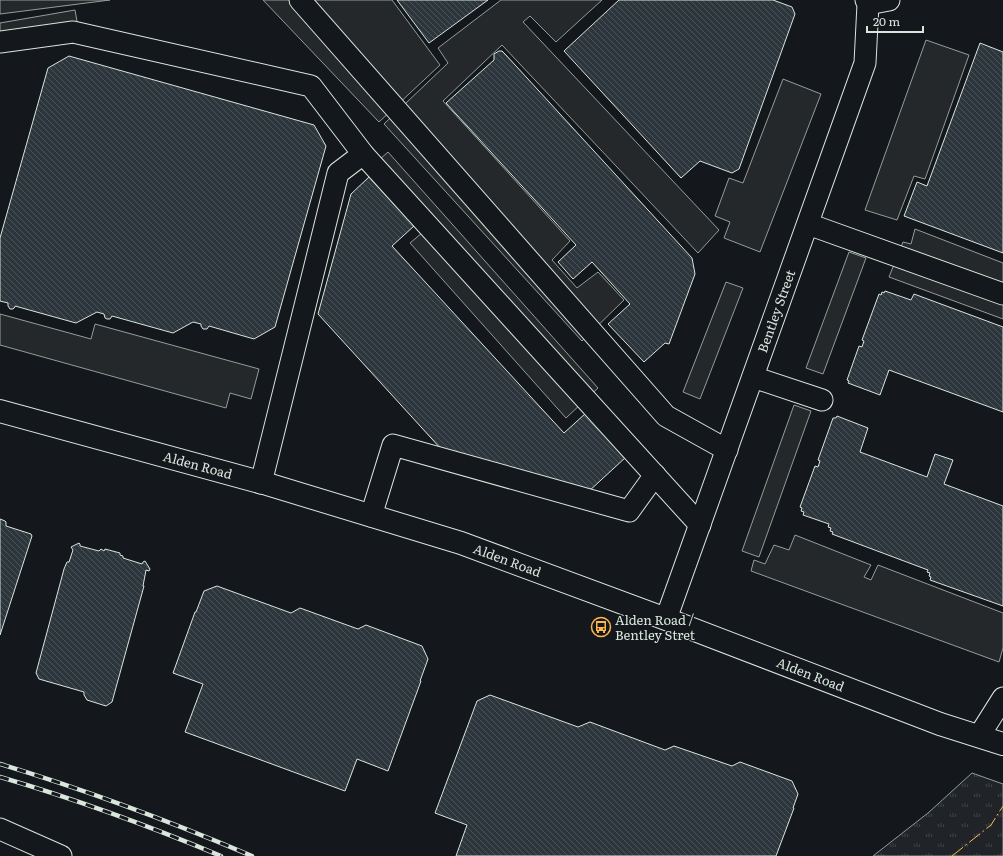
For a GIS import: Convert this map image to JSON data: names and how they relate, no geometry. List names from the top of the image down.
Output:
{
  "streets": {
    "main road": ["Alden Road"],
    "street": ["Bentley Street"]
  },
  "crossings": [
    ["Bentley Street", "Alden Road"]
  ],
  "places": {
    "bus stop": ["Alden Road / Bentley Stret"]
  },
  "scale_bar": "20 m"
}
